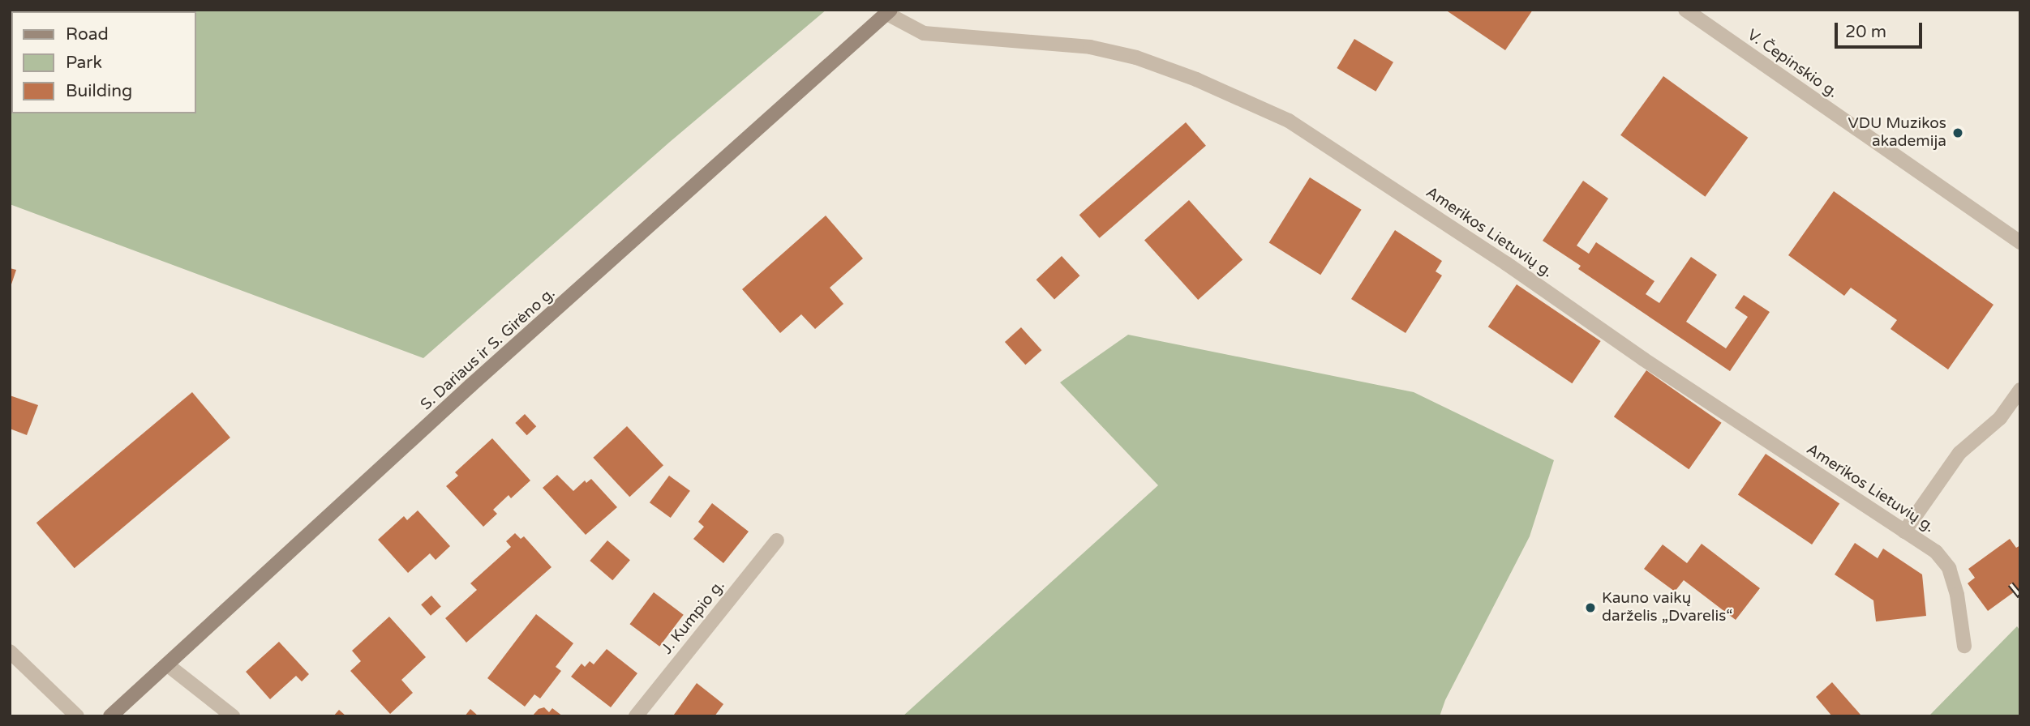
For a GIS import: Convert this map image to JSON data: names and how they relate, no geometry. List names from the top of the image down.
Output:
{
  "streets": {
    "street": [
      "V. Čepinskio g.",
      "Amerikos Lietuvių g.",
      "S. Dariaus ir S. Girėno g.",
      "J. Kumpio g."
    ]
  },
  "crossings": [
    ["Amerikos Lietuvių g.", "S. Dariaus ir S. Girėno g."]
  ],
  "places": ["VDU Muzikos akademija", "Kauno vaikų darželis „Dvarelis“"],
  "legend": ["Road", "Park", "Building"],
  "scale_bar": "20 m"
}
